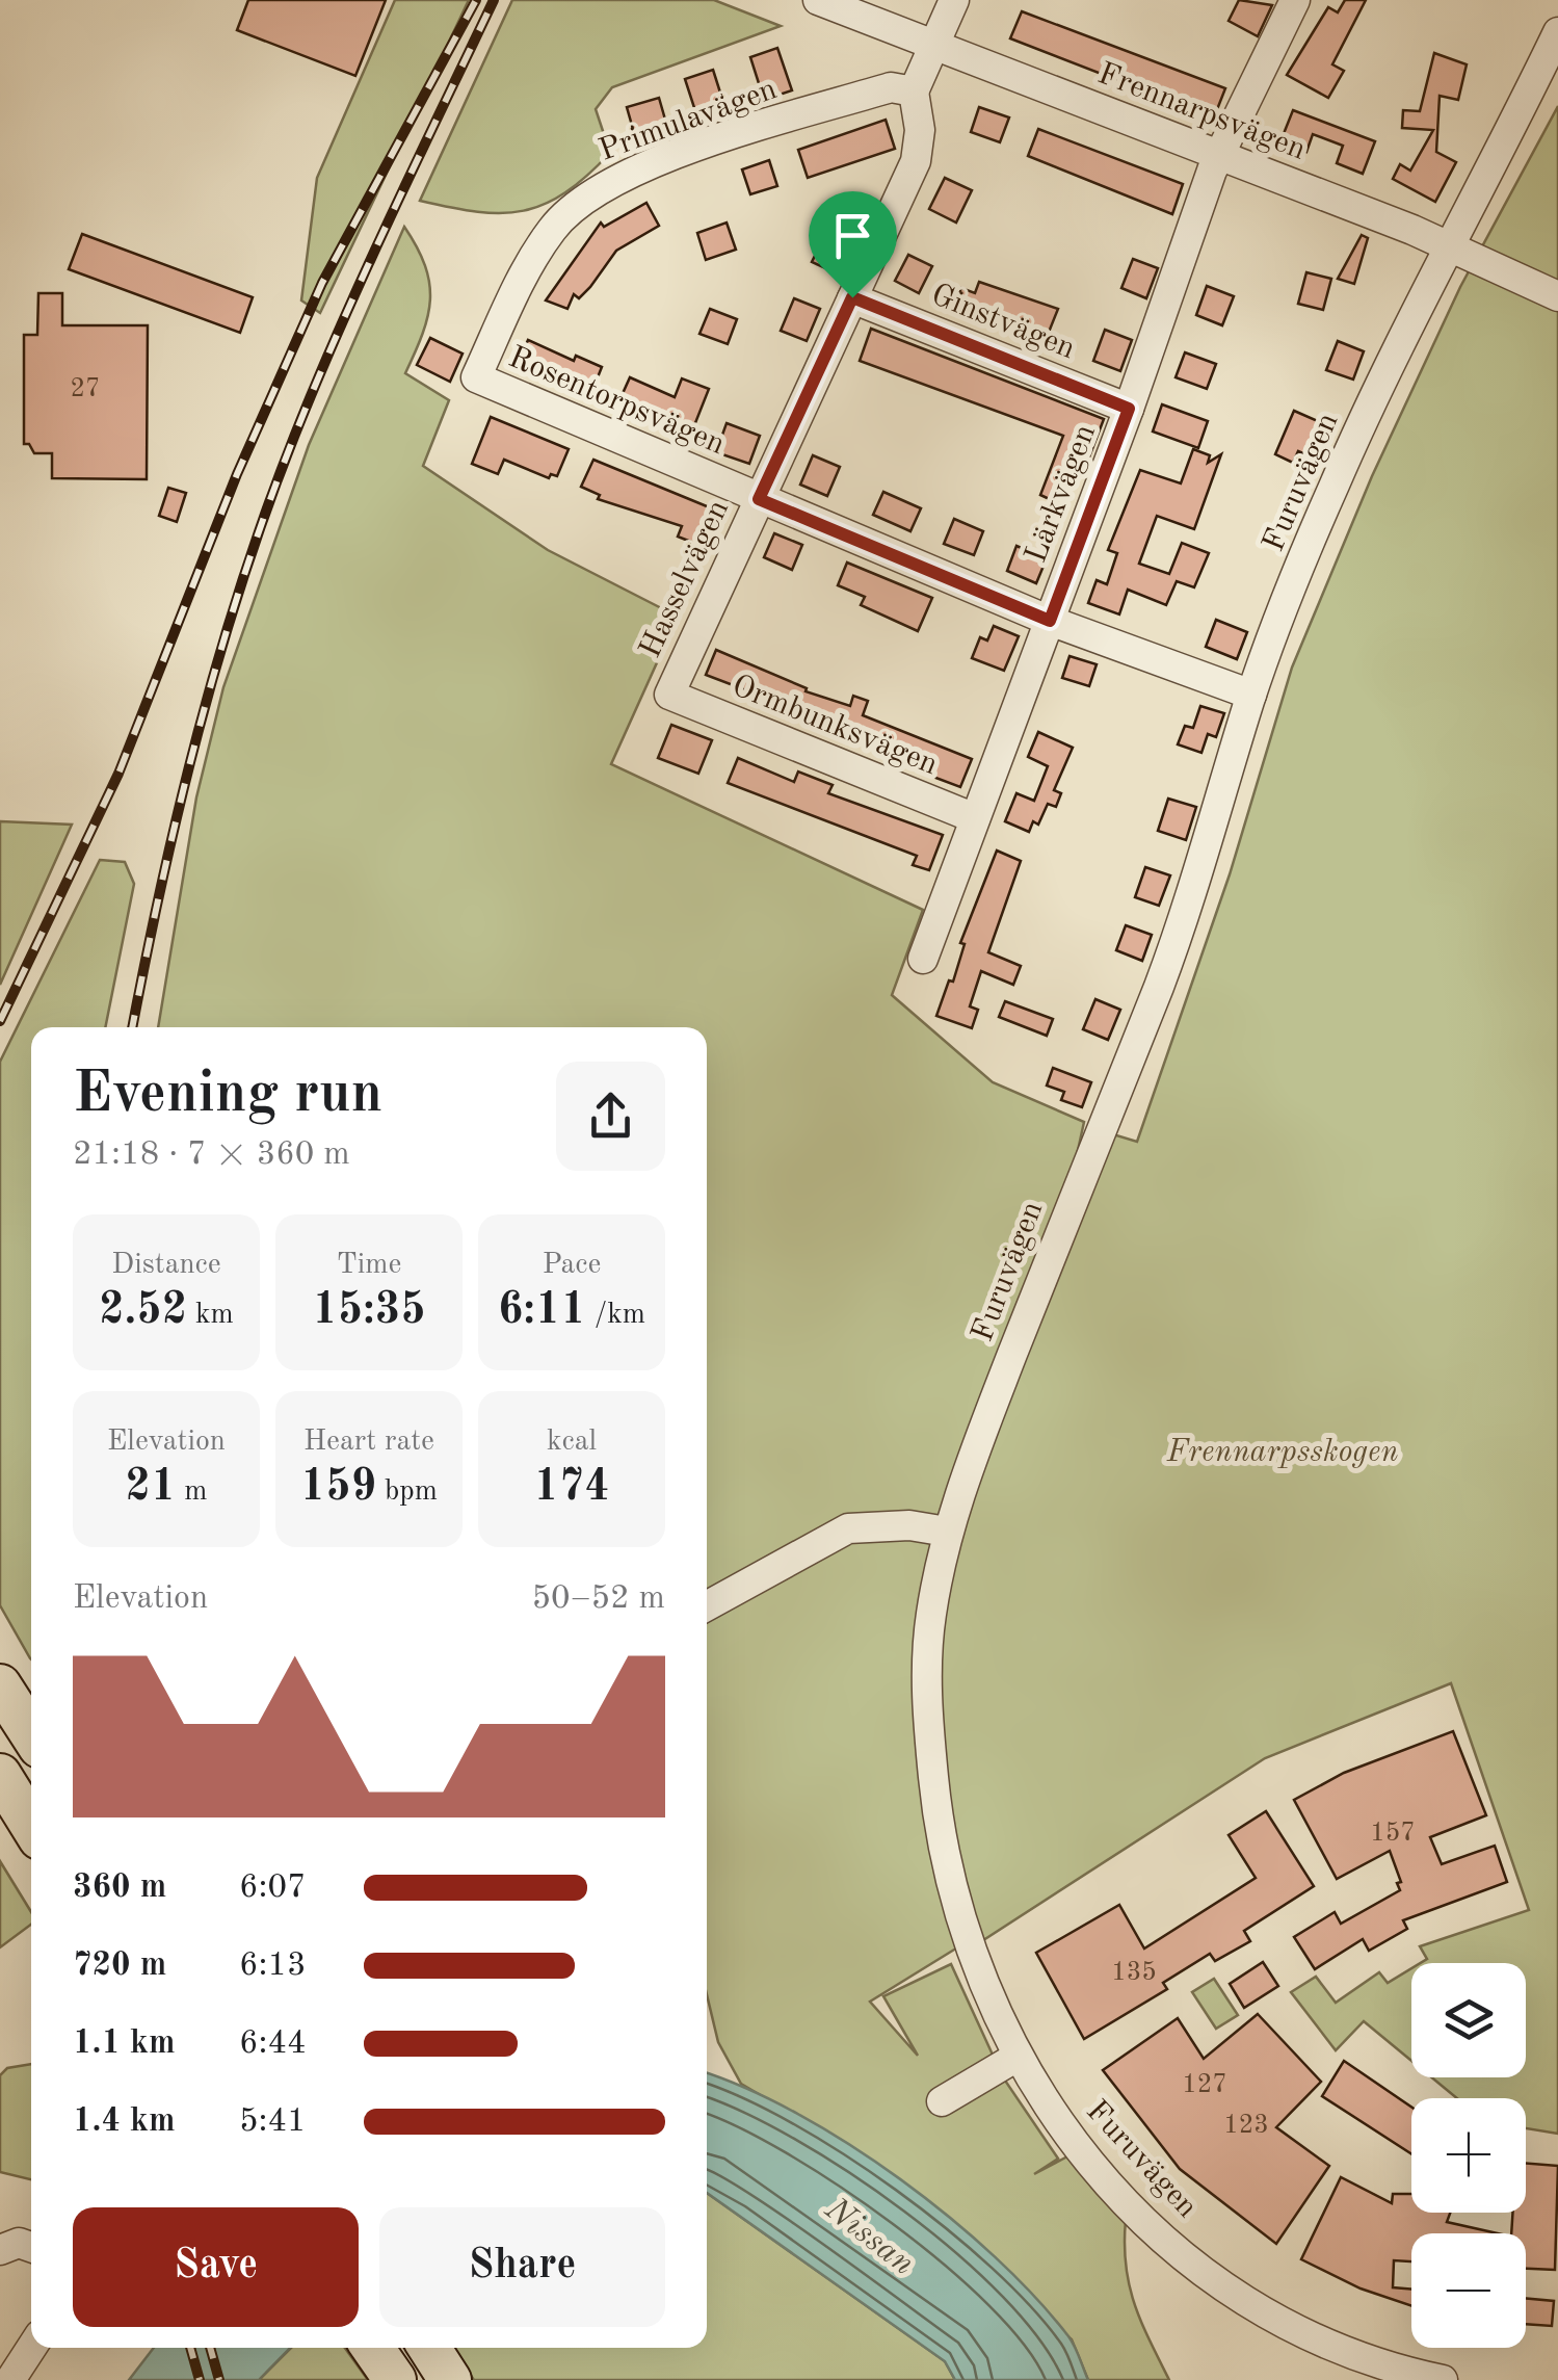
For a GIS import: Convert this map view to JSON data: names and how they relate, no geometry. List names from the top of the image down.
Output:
{
  "streets": {
    "street": [
      "Frennarpsvägen",
      "Primulavägen",
      "Ginstvägen",
      "Rosentorpsvägen",
      "Furuvägen",
      "Lärkvägen",
      "Hasselvägen",
      "Ormbunksvägen"
    ]
  },
  "crossings": [
    ["Frennarpsvägen", "Furuvägen"],
    ["Frennarpsvägen", "Lärkvägen"],
    ["Primulavägen", "Rosentorpsvägen"],
    ["Primulavägen", "Hasselvägen"],
    ["Ginstvägen", "Lärkvägen"],
    ["Ginstvägen", "Hasselvägen"],
    ["Rosentorpsvägen", "Furuvägen"],
    ["Rosentorpsvägen", "Lärkvägen"],
    ["Rosentorpsvägen", "Hasselvägen"],
    ["Lärkvägen", "Ormbunksvägen"],
    ["Hasselvägen", "Ormbunksvägen"]
  ],
  "water": ["Nissan"],
  "parks": ["Frennarpsskogen"],
  "house_numbers": [
    "27",
    "157",
    "135",
    "127",
    "123"
  ],
  "page": {
    "heading": ["Evening run", "21:18 · 7 × 360 m"],
    "stats": [
      ["Distance", "2.52 km"],
      ["Time", "15:35"],
      ["Pace", "6:11 /km"],
      ["Elevation", "21 m"],
      ["Heart rate", "159 bpm"],
      ["kcal", "174"]
    ],
    "chart": ["Elevation", "50–52 m"],
    "list": [
      {
        "name": "360 m",
        "note": "6:07"
      },
      {
        "name": "720 m",
        "note": "6:13"
      },
      {
        "name": "1.1 km",
        "note": "6:44"
      },
      {
        "name": "1.4 km",
        "note": "5:41"
      }
    ],
    "map_buttons": ["+", "−"],
    "buttons": ["Save", "Share"]
  }
}
